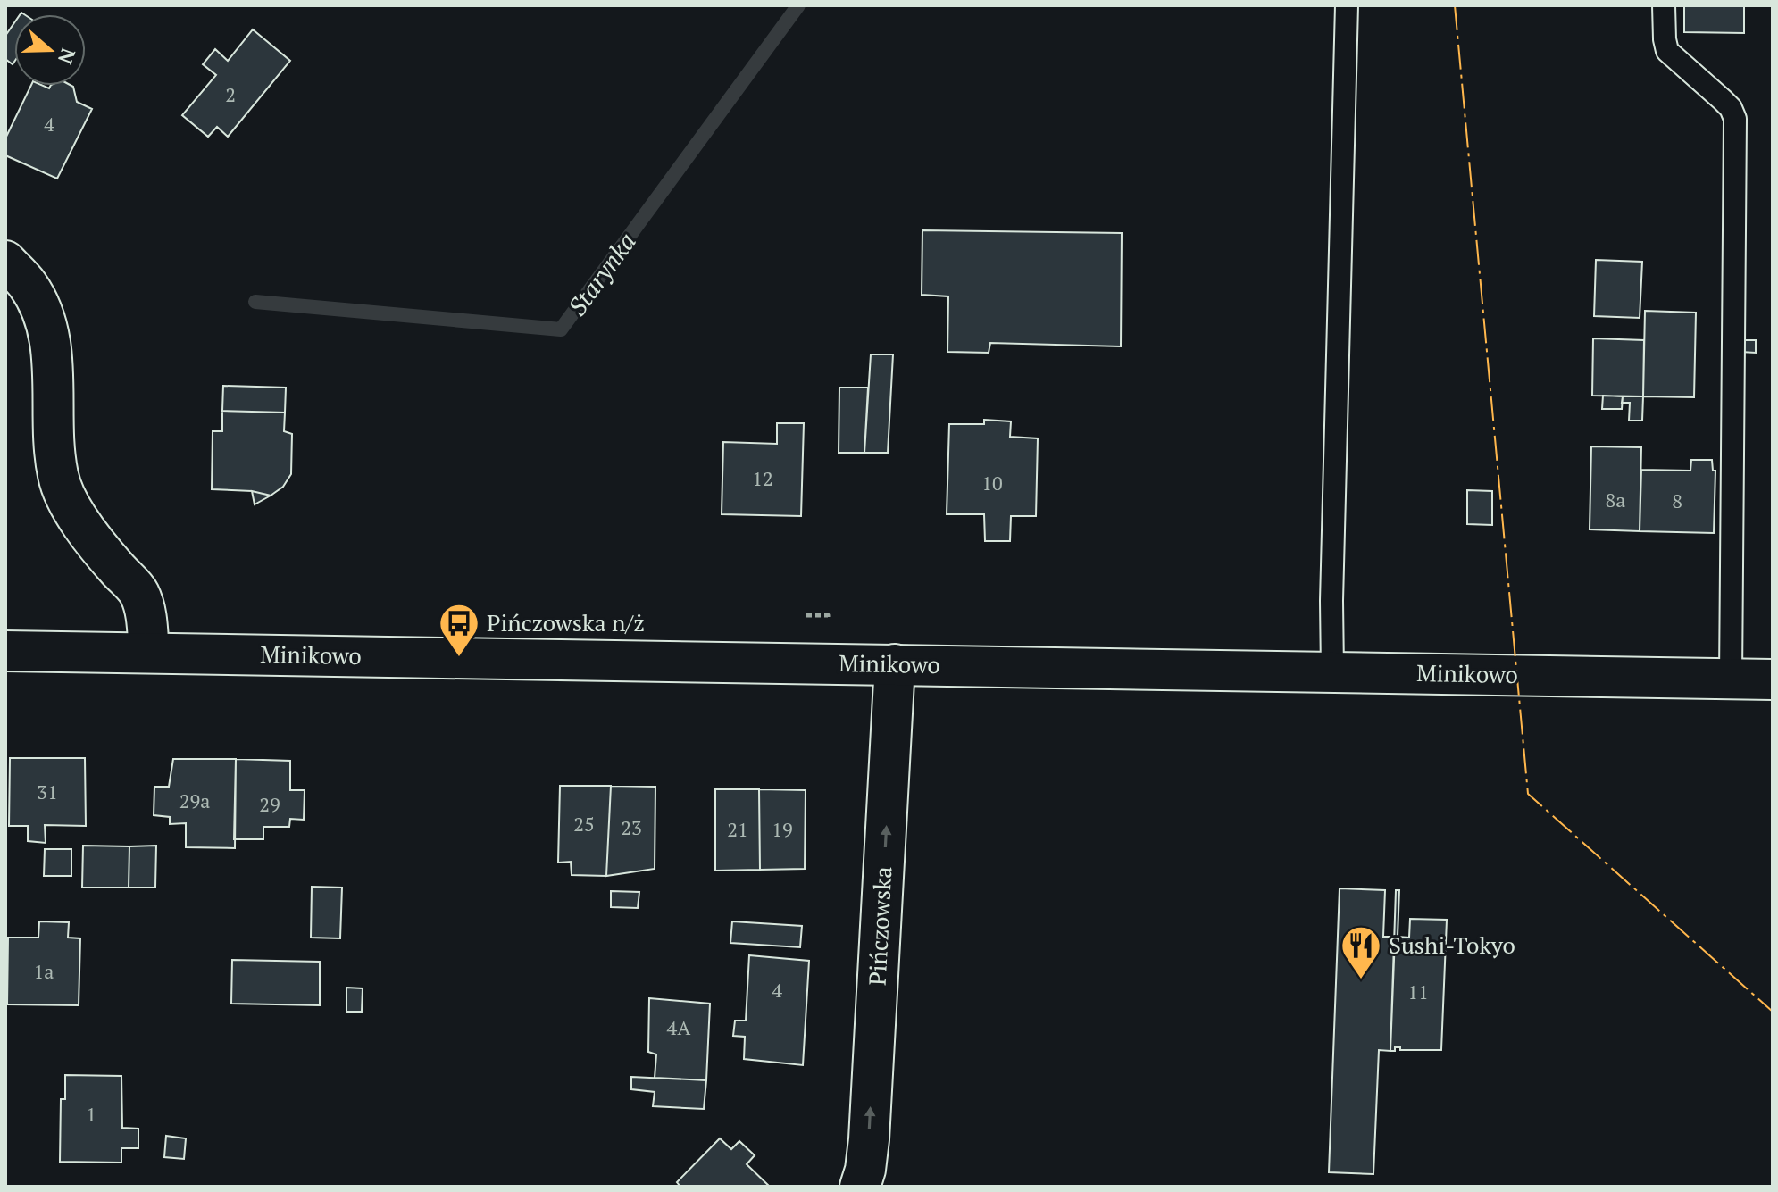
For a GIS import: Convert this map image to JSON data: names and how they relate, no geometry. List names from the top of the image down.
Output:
{
  "streets": {
    "street": ["Minikowo", "Pińczowska"]
  },
  "crossings": [
    ["Minikowo", "Pińczowska"]
  ],
  "one_way": ["Pińczowska"],
  "water": ["Starynka"],
  "places": {
    "bus stop": ["Pińczowska n/ż"],
    "restaurant": ["Sushi-Tokyo"]
  },
  "house_numbers": [
    "2",
    "4",
    "12",
    "10",
    "8a",
    "8",
    "31",
    "29a",
    "29",
    "25",
    "23",
    "21",
    "19",
    "1a",
    "4",
    "11",
    "4A",
    "1"
  ],
  "north": "right"
}
